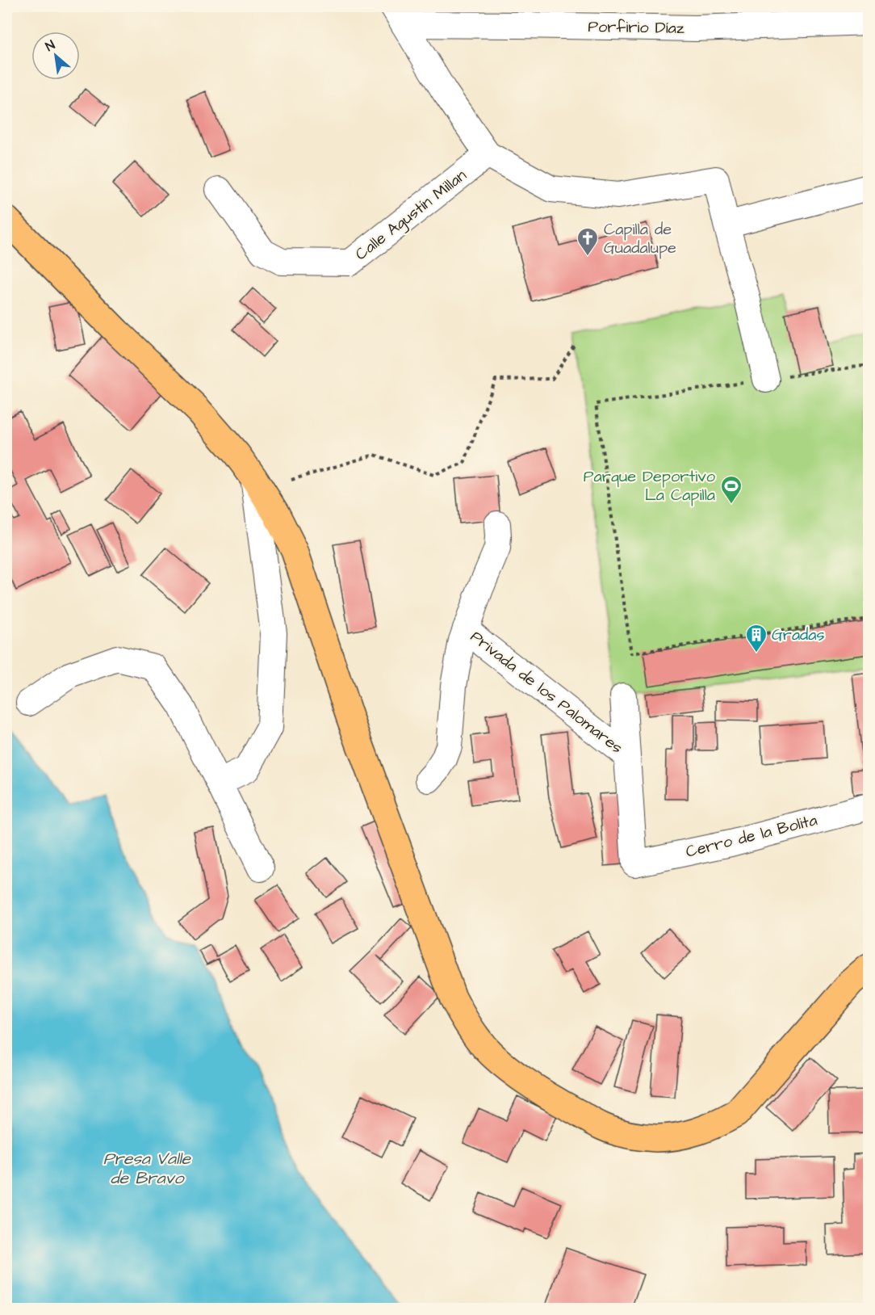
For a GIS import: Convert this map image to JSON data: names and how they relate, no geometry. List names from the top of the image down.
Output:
{
  "streets": {
    "street": [
      "Porfirio Díaz",
      "Calle Agustín Millan",
      "Privada de los Palomares",
      "Cerro de la Bolita"
    ]
  },
  "crossings": [
    ["Privada de los Palomares", "Cerro de la Bolita"]
  ],
  "water": ["Presa Valle de Bravo"],
  "places": {
    "church": ["Capilla de Guadalupe"],
    "sports": ["Parque Deportivo La Capilla"],
    "building": ["Gradas"]
  },
  "north": "top left"
}
